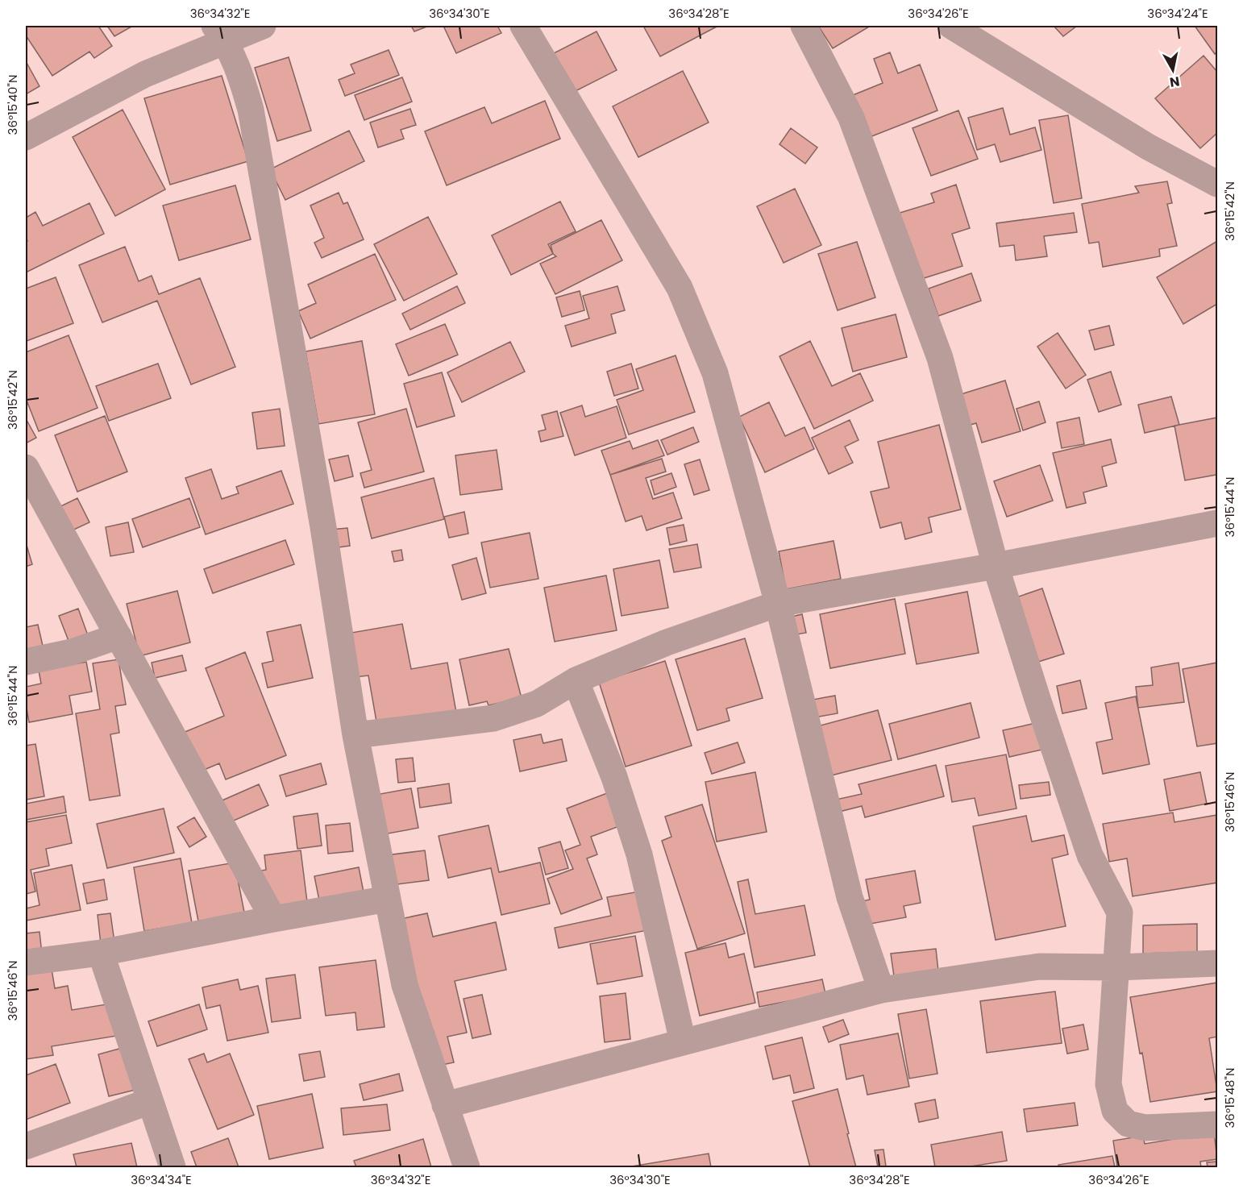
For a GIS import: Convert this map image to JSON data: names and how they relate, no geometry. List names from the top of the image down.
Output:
{
  "north": "bottom",
  "coordinates": [
    "36°34'32\"E",
    "36°34'30\"E",
    "36°34'28\"E",
    "36°34'26\"E",
    "36°34'24\"E",
    "36°15'40\"N",
    "36°15'42\"N",
    "36°15'44\"N",
    "36°15'46\"N",
    "36°15'48\"N",
    "36°34'34\"E"
  ]
}
